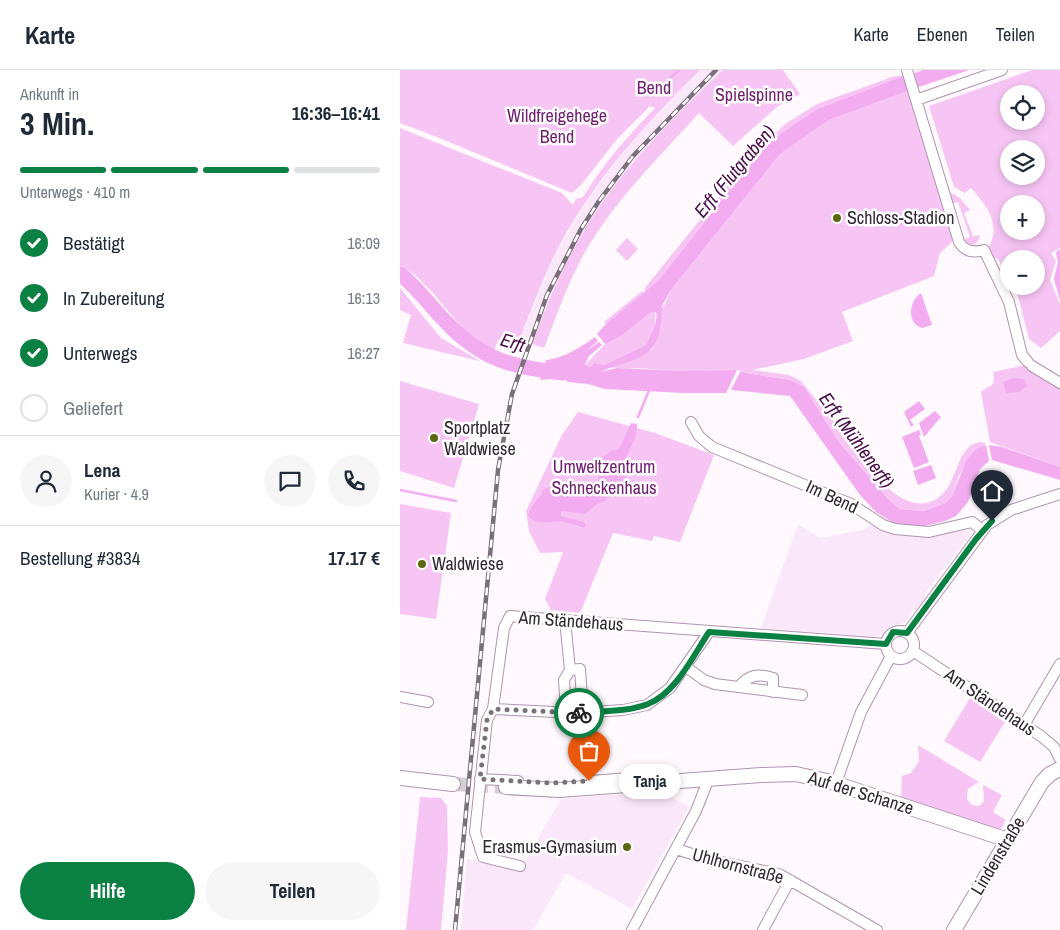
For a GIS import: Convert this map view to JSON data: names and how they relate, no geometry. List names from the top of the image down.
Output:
{
  "streets": {
    "main road": ["Auf der Schanze", "Lindenstraße"],
    "street": ["Im Bend", "Am Ständehaus", "Uhlhornstraße"]
  },
  "crossings": [
    ["Am Ständehaus", "Auf der Schanze"],
    ["Auf der Schanze", "Lindenstraße"]
  ],
  "water": ["Erft (Flutgraben)", "Erft", "Erft (Mühlenerft)"],
  "parks": [
    "Bend",
    "Spielspinne",
    "Wildfreigehege Bend",
    "Umweltzentrum Schneckenhaus"
  ],
  "places": [
    "Schloss-Stadion",
    "Sportplatz Waldwiese",
    "Waldwiese",
    "Tanja",
    "Erasmus-Gymasium"
  ],
  "page": {
    "header": "Karte",
    "nav": ["Karte", "Ebenen", "Teilen"],
    "heading": ["3 Min.", "Ankunft in", "16:36–16:41"],
    "panel": [
      "Lena",
      "Kurier · 4.9",
      "Bestellung #3834",
      "17.17 €"
    ],
    "map_buttons": ["+", "−"],
    "bar": "Unterwegs · 410 m",
    "list": [
      ["Bestätigt", "16:09"],
      ["In Zubereitung", "16:13"],
      ["Unterwegs", "16:27"],
      "Geliefert"
    ],
    "bubble": "Tanja",
    "buttons": ["Hilfe", "Teilen"]
  }
}
